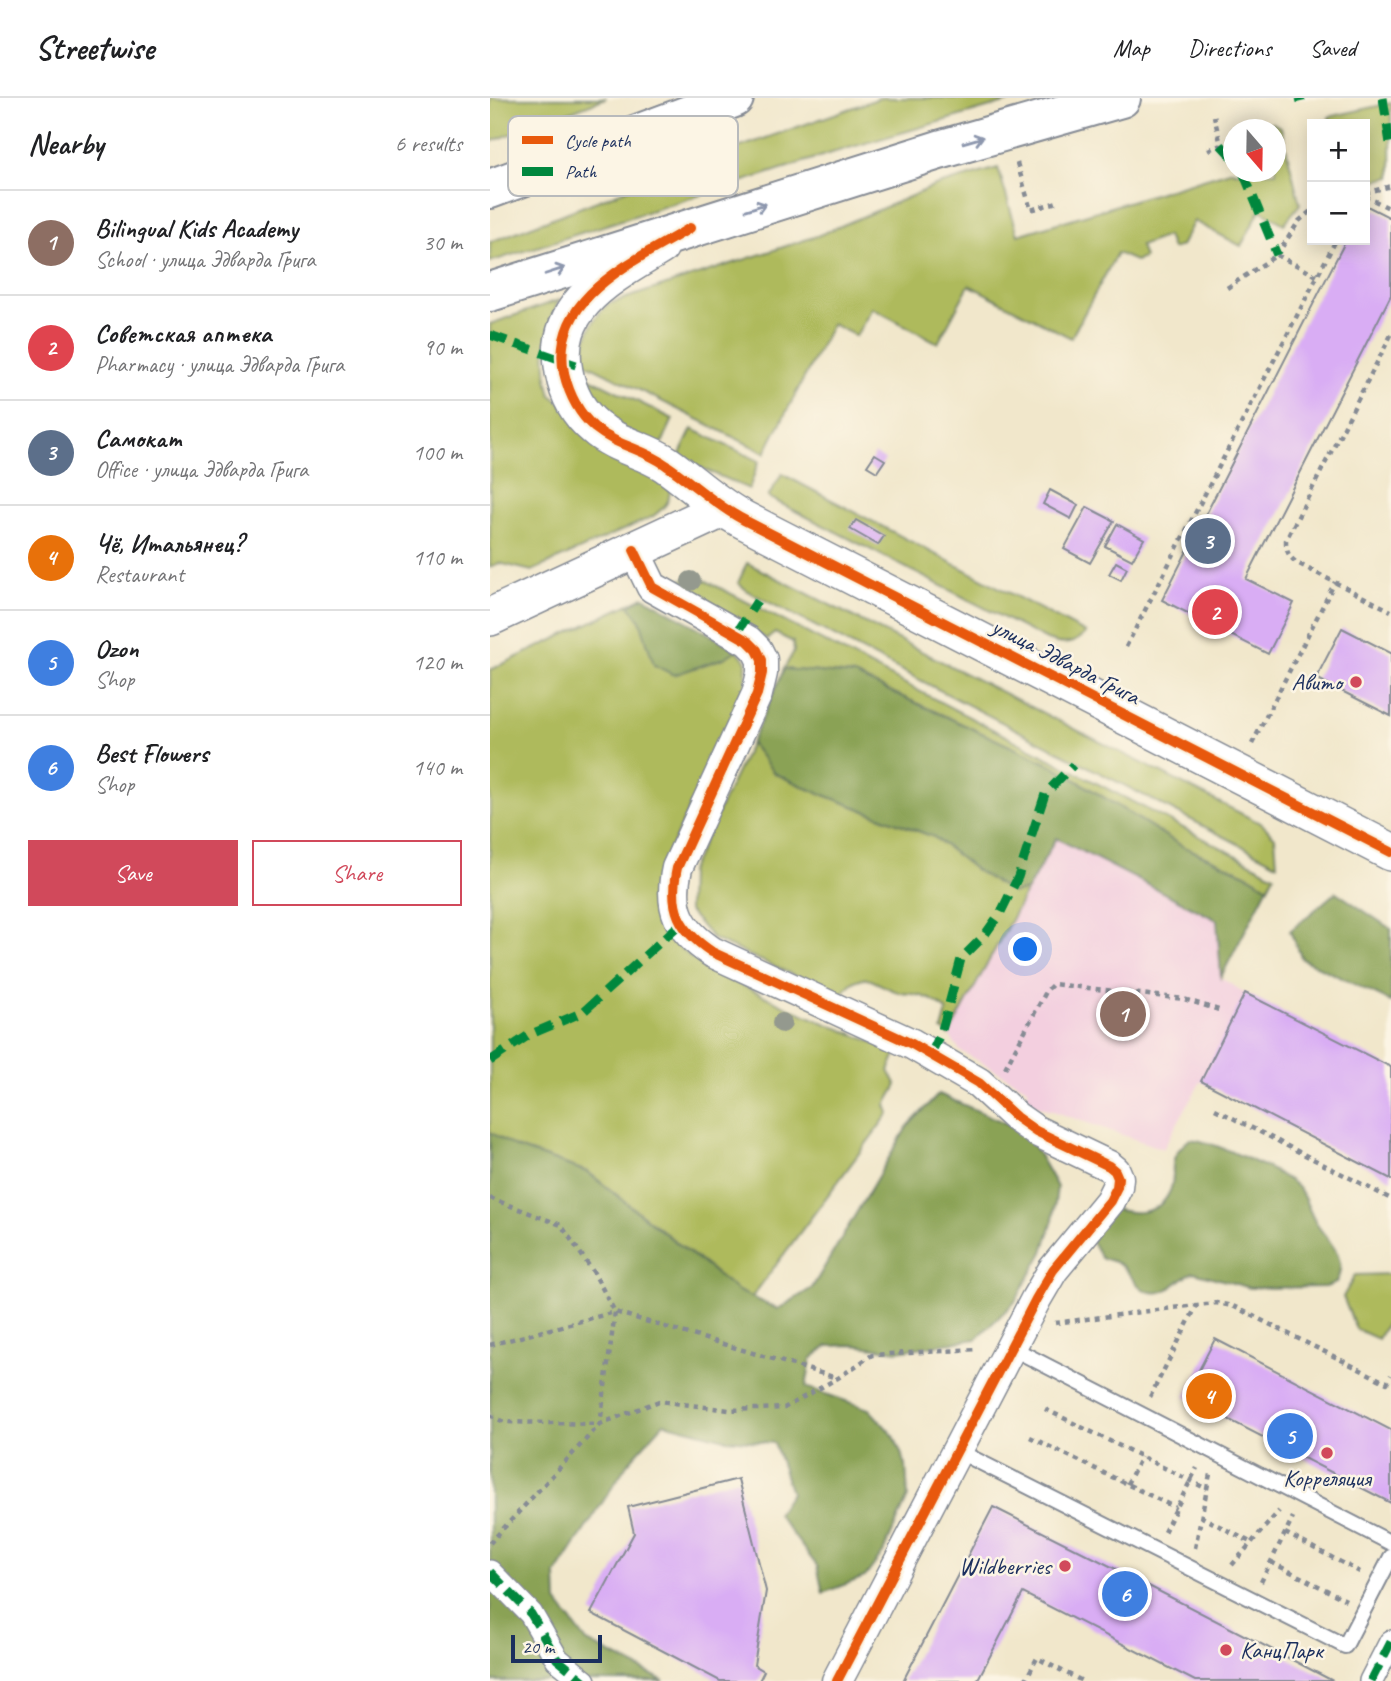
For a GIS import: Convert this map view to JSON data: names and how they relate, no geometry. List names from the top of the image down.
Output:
{
  "streets": {
    "street": ["улица Эдварда Грига"]
  },
  "places": [
    "Авито",
    "Корреляция",
    "Wildberries",
    "КанцПарк"
  ],
  "legend": ["Cycle path", "Path"],
  "scale_bar": "20 m",
  "north": "bottom",
  "page": {
    "header": "Streetwise",
    "nav": ["Map", "Directions", "Saved"],
    "heading": ["Nearby", "6 results"],
    "map_buttons": ["+", "−"],
    "list": [
      {
        "mark": "1",
        "name": "Bilingual Kids Academy",
        "note": "School · улица Эдварда Грига",
        "value": "30 m"
      },
      {
        "mark": "2",
        "name": "Советская аптека",
        "note": "Pharmacy · улица Эдварда Грига",
        "value": "90 m"
      },
      {
        "mark": "3",
        "name": "Самокат",
        "note": "Office · улица Эдварда Грига",
        "value": "100 m"
      },
      {
        "mark": "4",
        "name": "Чё, Итальянец?",
        "note": "Restaurant",
        "value": "110 m"
      },
      {
        "mark": "5",
        "name": "Ozon",
        "note": "Shop",
        "value": "120 m"
      },
      {
        "mark": "6",
        "name": "Best Flowers",
        "note": "Shop",
        "value": "140 m"
      }
    ],
    "pins": [
      "3",
      "2",
      "1",
      "4",
      "5",
      "6"
    ],
    "buttons": ["Save", "Share"],
    "scale": "20 m"
  }
}
